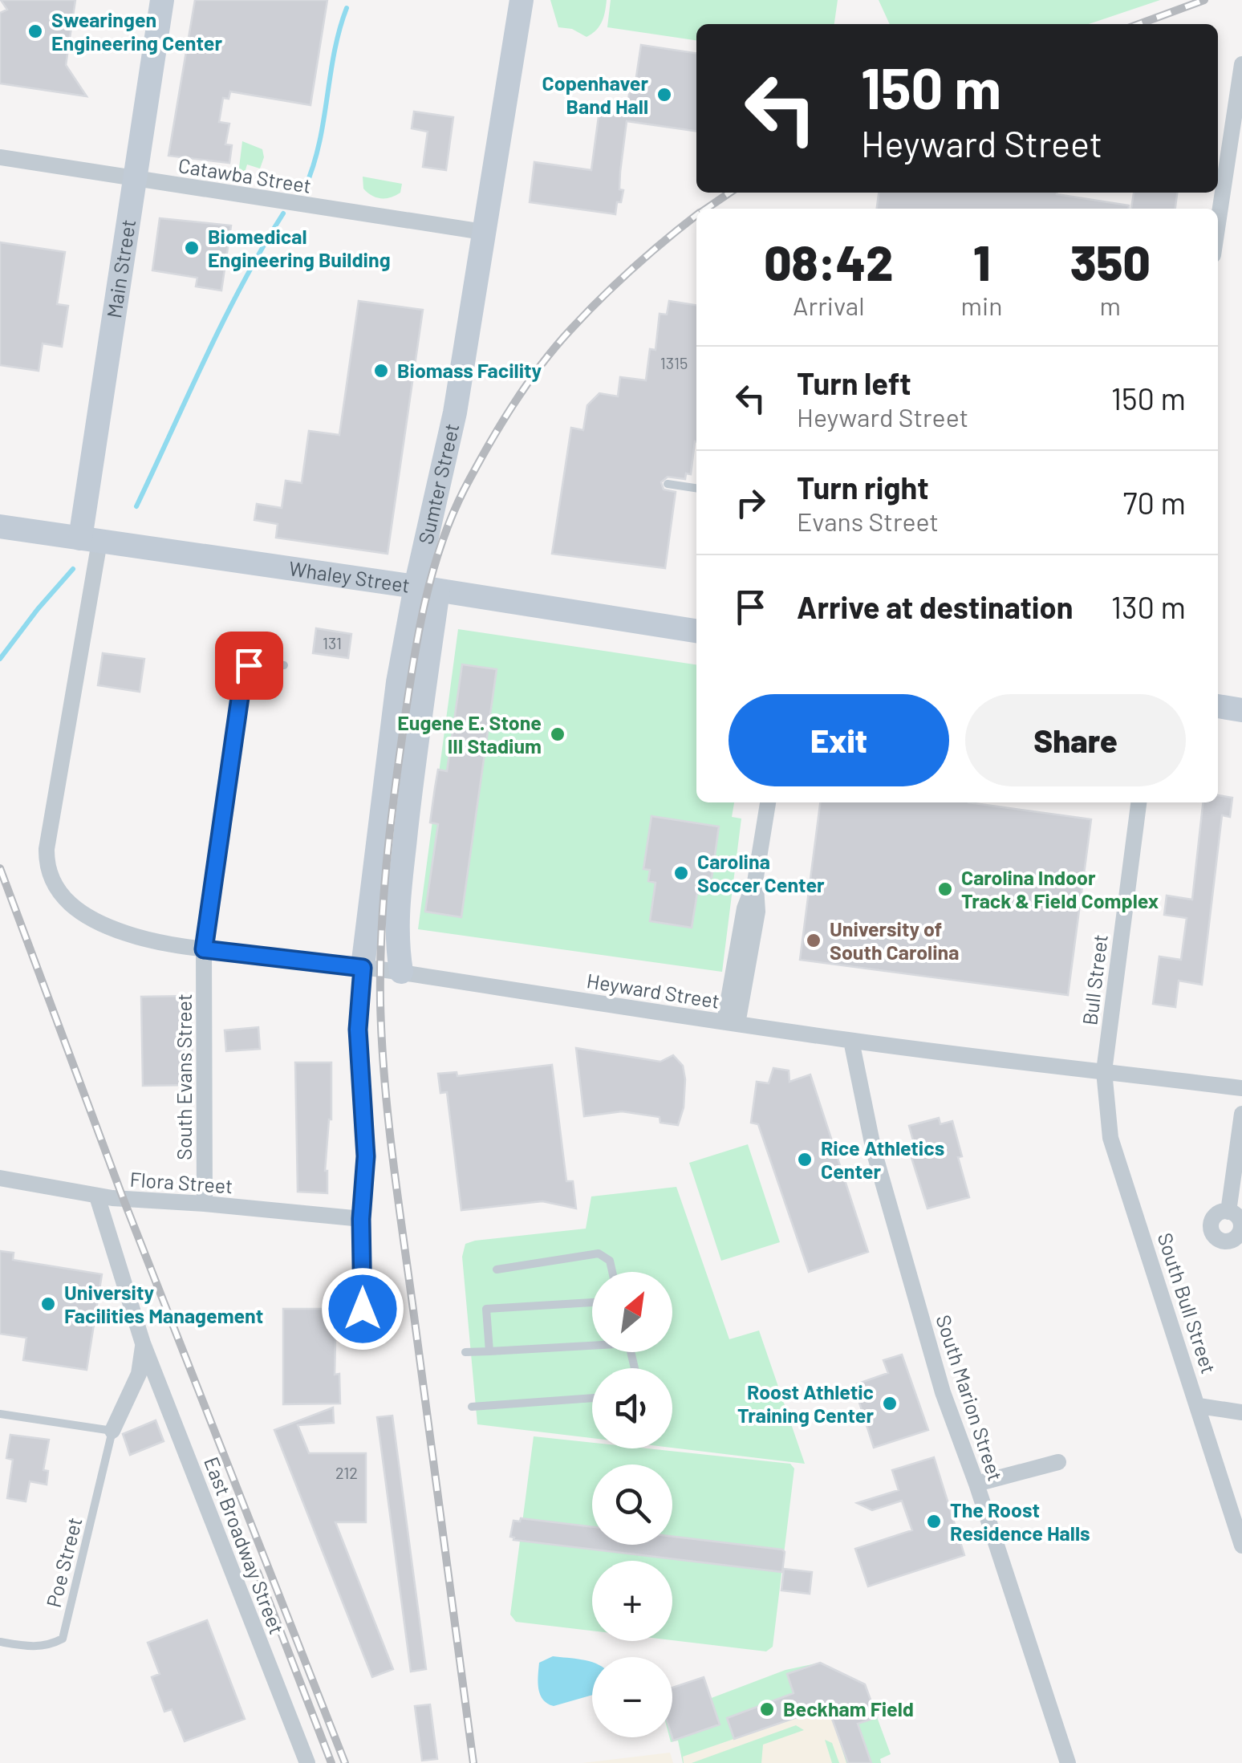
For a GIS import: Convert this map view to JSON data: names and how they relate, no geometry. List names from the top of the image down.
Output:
{
  "streets": {
    "street": [
      "Catawba Street",
      "Main Street",
      "Sumter Street",
      "Whaley Street",
      "Bull Street",
      "Heyward Street",
      "South Evans Street",
      "Flora Street",
      "South Bull Street",
      "South Marion Street",
      "East Broadway Street"
    ],
    "lane": ["Poe Street"]
  },
  "crossings": [
    ["Catawba Street", "Main Street"],
    ["Catawba Street", "Sumter Street"],
    ["Main Street", "Whaley Street"],
    ["Main Street", "Heyward Street"],
    ["Sumter Street", "Whaley Street"],
    ["Sumter Street", "Heyward Street"],
    ["Bull Street", "Heyward Street"],
    ["Bull Street", "South Bull Street"],
    ["Heyward Street", "South Evans Street"],
    ["Heyward Street", "South Bull Street"],
    ["Heyward Street", "South Marion Street"],
    ["South Evans Street", "Flora Street"],
    ["Flora Street", "East Broadway Street"],
    ["East Broadway Street", "Poe Street"]
  ],
  "places": [
    "Swearingen Engineering Center",
    "Copenhaver Band Hall",
    "Biomedical Engineering Building",
    "Biomass Facility",
    "Eugene E. Stone III Stadium",
    "Carolina Soccer Center",
    "Carolina Indoor Track & Field Complex",
    "University of South Carolina",
    "Rice Athletics Center",
    "University Facilities Management",
    "Roost Athletic Training Center",
    "The Roost Residence Halls",
    "Beckham Field"
  ],
  "house_numbers": ["1315", "131", "212"],
  "north": "top right",
  "page": {
    "turn": ["150 m", "Heyward Street"],
    "eta": [
      "08:42",
      "Arrival",
      "1",
      "min",
      "350",
      "m"
    ],
    "list": [
      {
        "name": "Turn left",
        "note": "Heyward Street",
        "value": "150 m"
      },
      {
        "name": "Turn right",
        "note": "Evans Street",
        "value": "70 m"
      },
      {
        "name": "Arrive at destination",
        "value": "130 m"
      }
    ],
    "buttons": ["Exit", "Share"],
    "map_buttons": ["+", "−"]
  }
}
